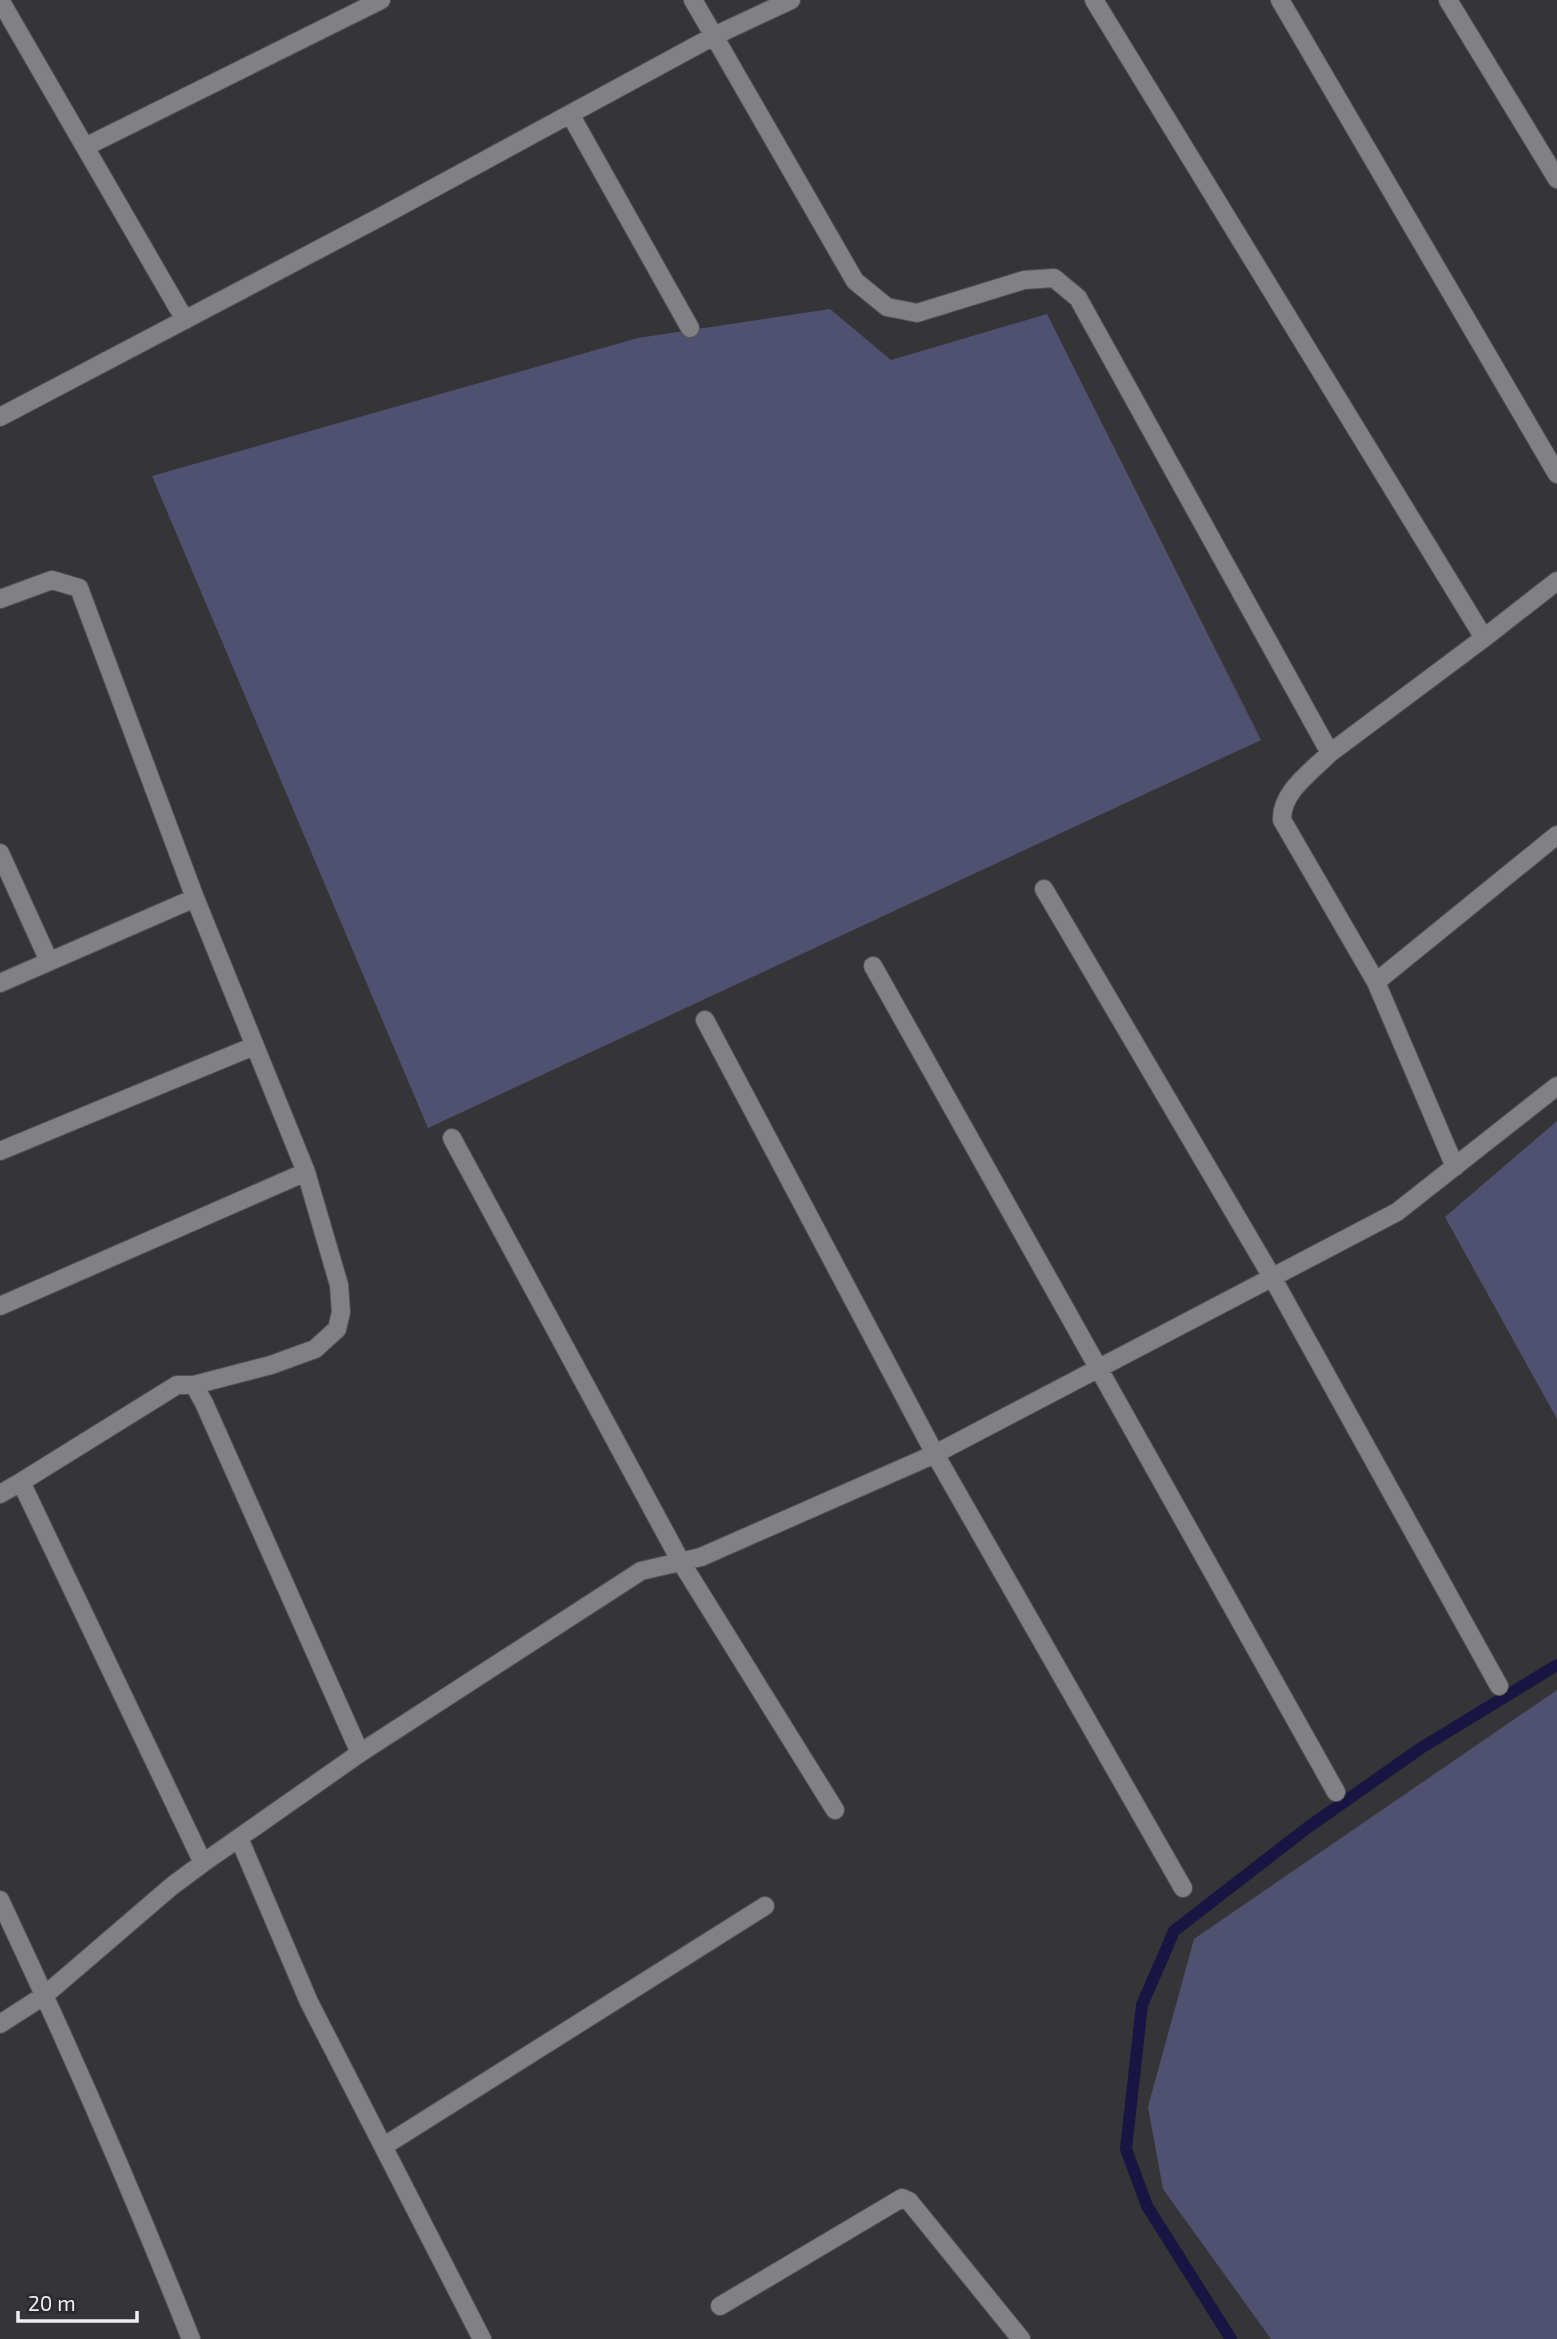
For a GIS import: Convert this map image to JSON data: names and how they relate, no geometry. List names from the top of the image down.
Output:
{
  "scale_bar": "20 m"
}
